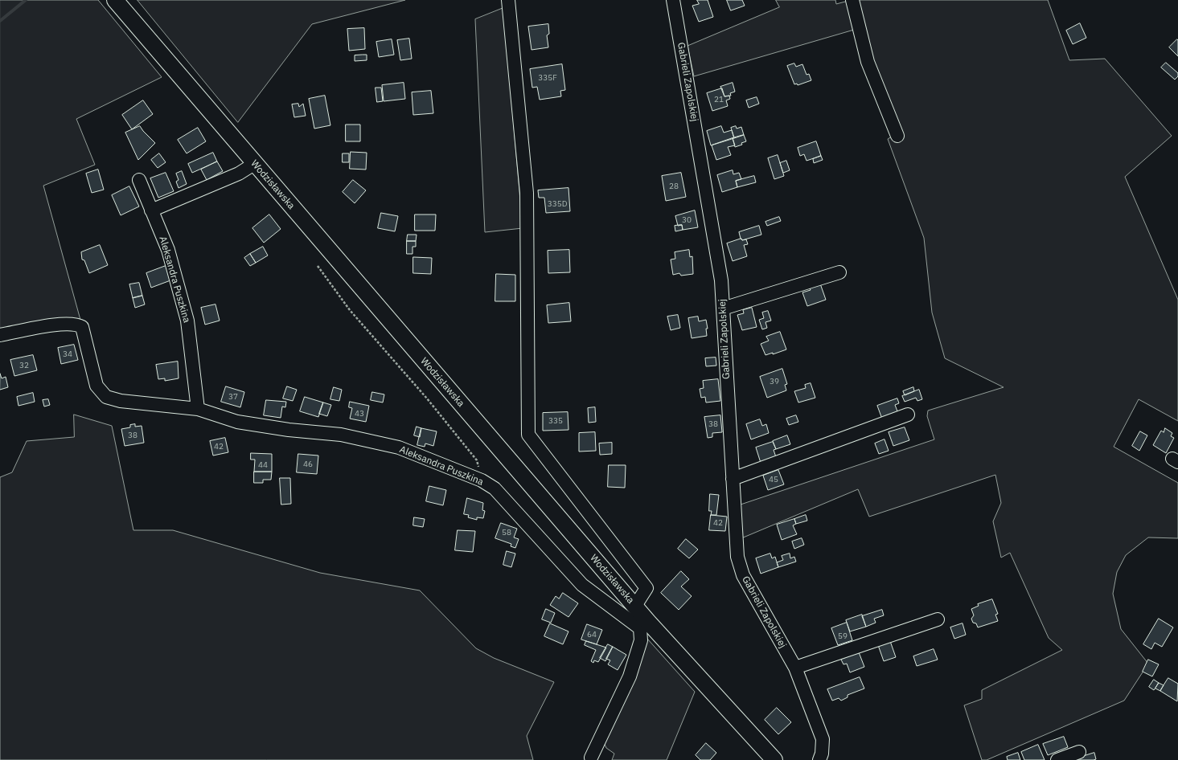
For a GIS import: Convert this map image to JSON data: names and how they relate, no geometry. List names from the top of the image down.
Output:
{
  "streets": {
    "main road": ["Wodzisławska"],
    "street": ["Gabrieli Zapolskiej", "Aleksandra Puszkina"]
  },
  "crossings": [
    ["Wodzisławska", "Aleksandra Puszkina"]
  ],
  "house_numbers": [
    "335F",
    "21",
    "28",
    "335D",
    "30",
    "34",
    "32",
    "39",
    "37",
    "43",
    "335",
    "38",
    "38",
    "42",
    "46",
    "44",
    "45",
    "42",
    "58",
    "64",
    "59"
  ]
}
